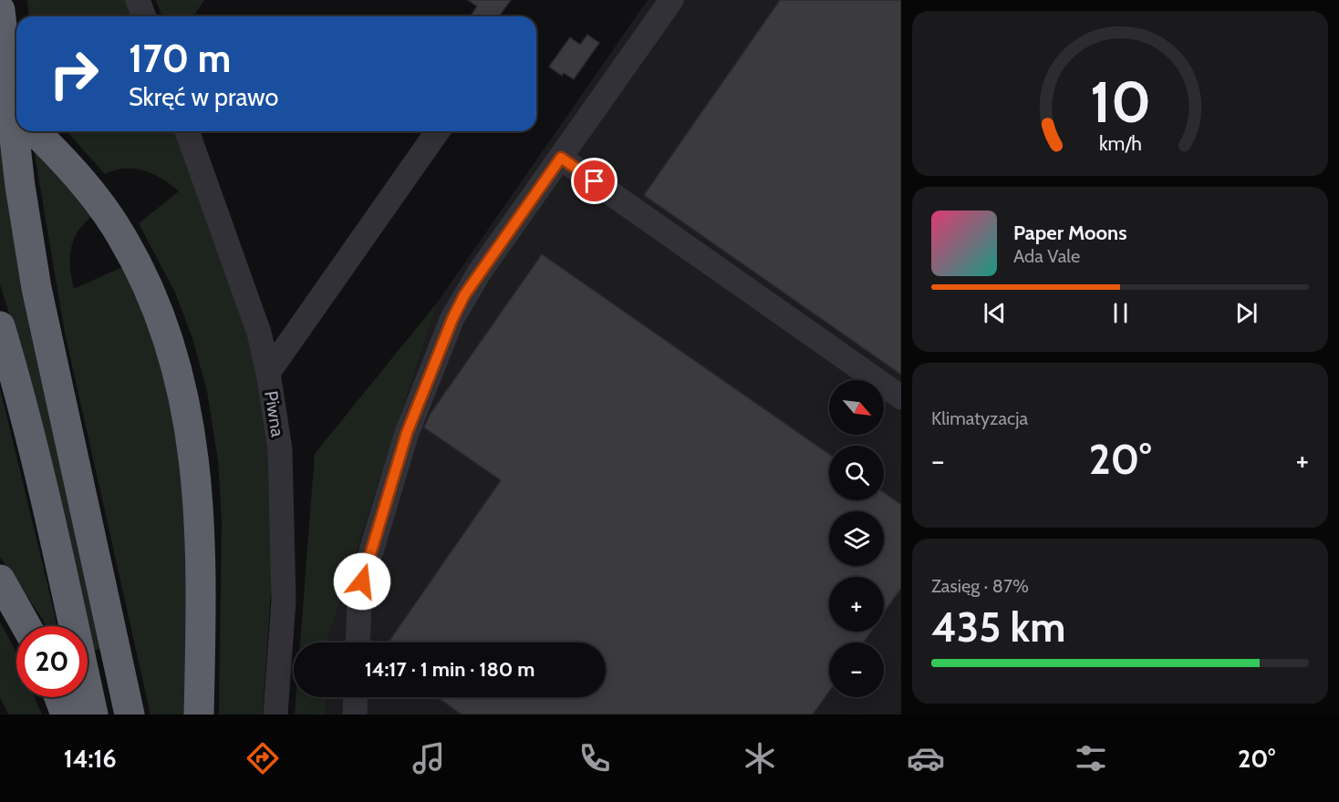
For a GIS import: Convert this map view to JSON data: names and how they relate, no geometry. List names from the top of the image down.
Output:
{
  "streets": {
    "street": ["Piwna"]
  },
  "north": "bottom right",
  "page": {
    "turn": ["170 m", "Skręć w prawo"],
    "song": ["Paper Moons", "Ada Vale"],
    "tile": [
      "Klimatyzacja",
      ["Zasięg · 87%", "435 km"]
    ],
    "map_buttons": ["+", "−"],
    "heat": ["−", "20°", "+"],
    "limit": "20",
    "trip": "14:17 · 1 min · 180 m",
    "tabs": ["14:16", "20°"],
    "gauge": ["10", "km/h"]
  }
}
